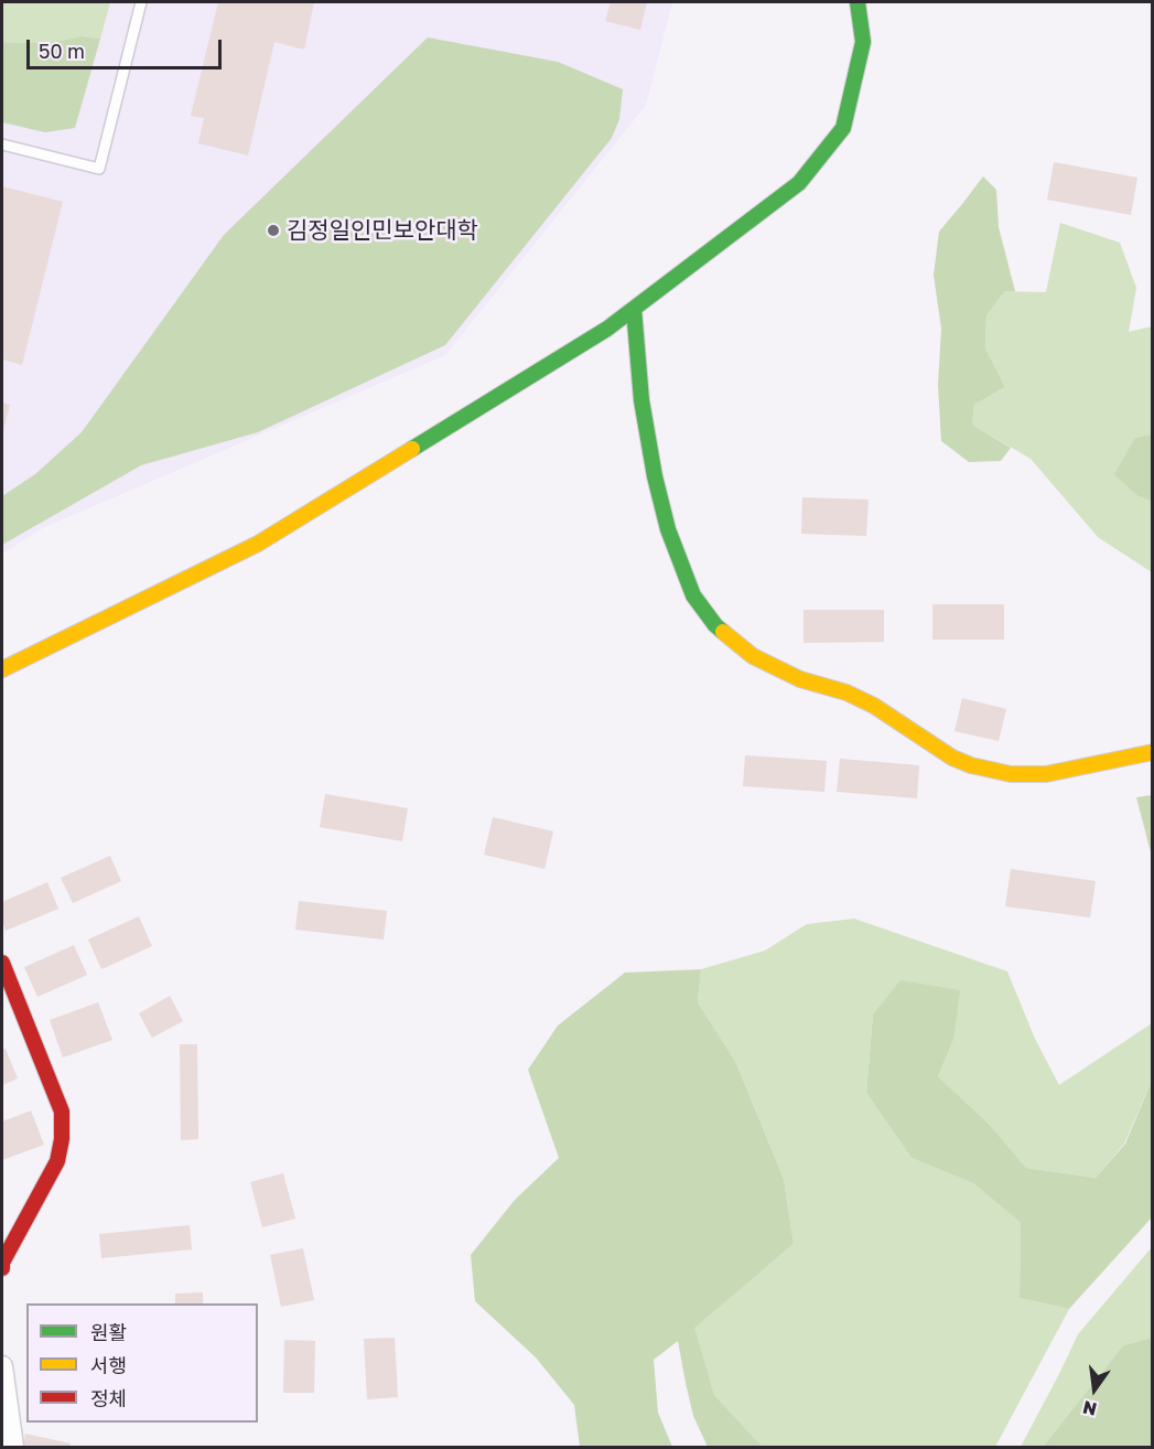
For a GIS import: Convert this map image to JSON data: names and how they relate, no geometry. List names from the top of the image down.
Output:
{
  "places": ["김정일인민보안대학"],
  "legend": ["원활", "서행", "정체"],
  "scale_bar": "50 m",
  "north": "bottom"
}
